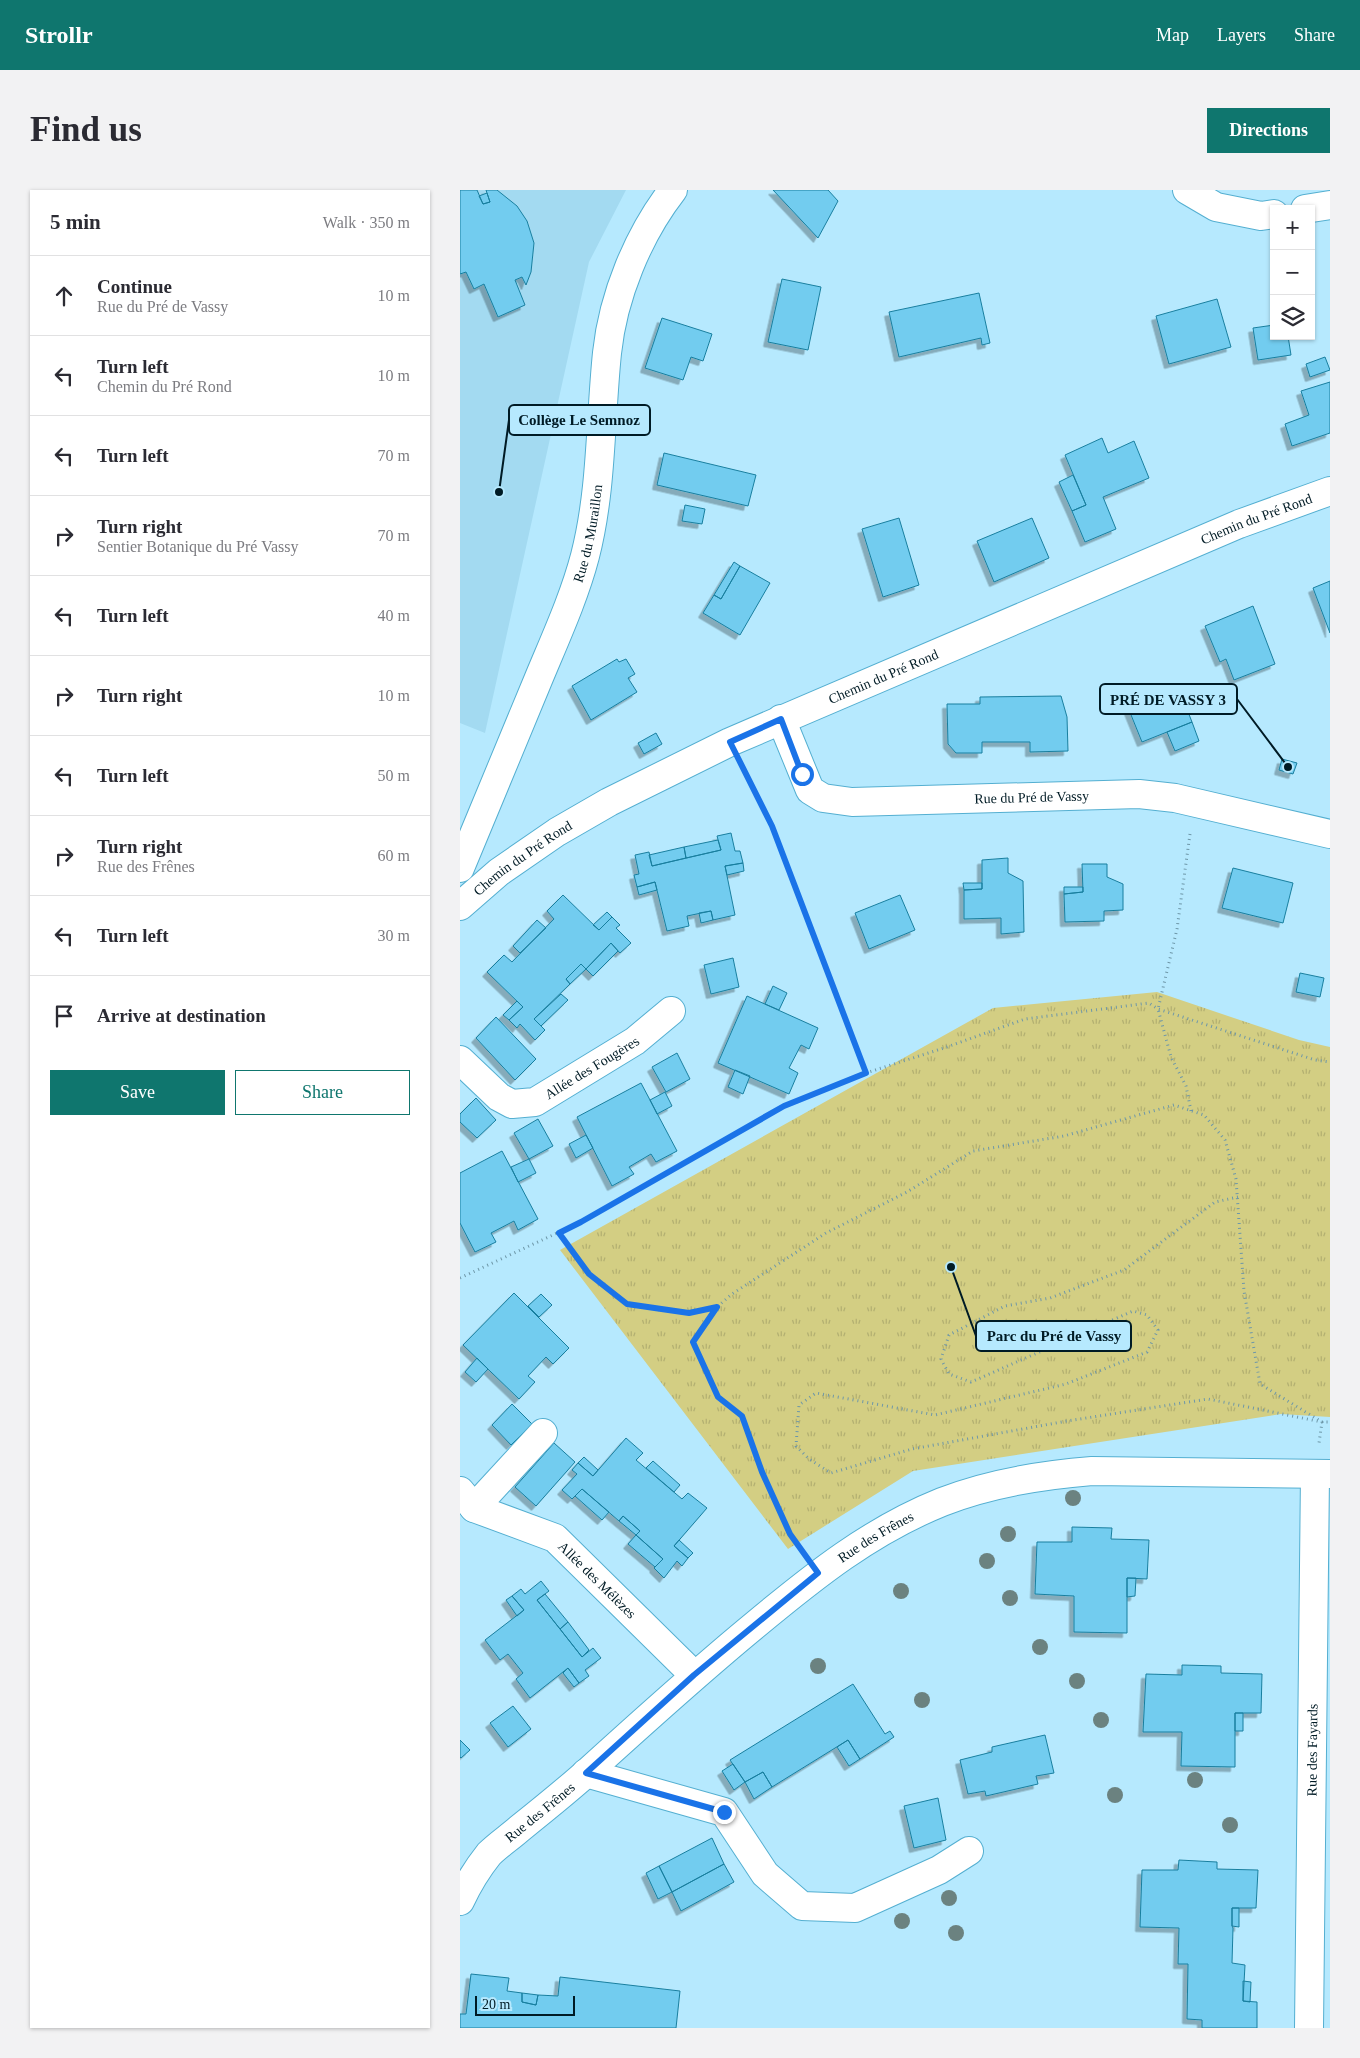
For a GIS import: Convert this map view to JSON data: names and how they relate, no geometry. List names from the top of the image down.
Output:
{
  "streets": {
    "street": [
      "Chemin du Pré Rond",
      "Rue du Muraillon",
      "Rue du Pré de Vassy",
      "Allée des Fougères",
      "Rue des Frênes",
      "Allée des Mélèzes",
      "Rue des Fayards"
    ]
  },
  "crossings": [
    ["Chemin du Pré Rond", "Rue du Pré de Vassy"],
    ["Rue des Frênes", "Allée des Mélèzes"],
    ["Rue des Frênes", "Rue des Fayards"]
  ],
  "places": ["Collège Le Semnoz", "PRÉ DE VASSY 3", "Parc du Pré de Vassy"],
  "scale_bar": "20 m",
  "page": {
    "header": "Strollr",
    "nav": ["Map", "Layers", "Share"],
    "buttons": [
      "Directions",
      ["Save", "Share"]
    ],
    "title": "Find us",
    "heading": ["5 min", "Walk · 350 m"],
    "map_buttons": ["+", "−"],
    "list": [
      ["Continue", "Rue du Pré de Vassy", "10 m"],
      ["Turn left", "Chemin du Pré Rond", "10 m"],
      ["Turn left", "70 m"],
      ["Turn right", "Sentier Botanique du Pré Vassy", "70 m"],
      ["Turn left", "40 m"],
      ["Turn right", "10 m"],
      ["Turn left", "50 m"],
      ["Turn right", "Rue des Frênes", "60 m"],
      ["Turn left", "30 m"],
      "Arrive at destination"
    ],
    "scale": "20 m"
  }
}
